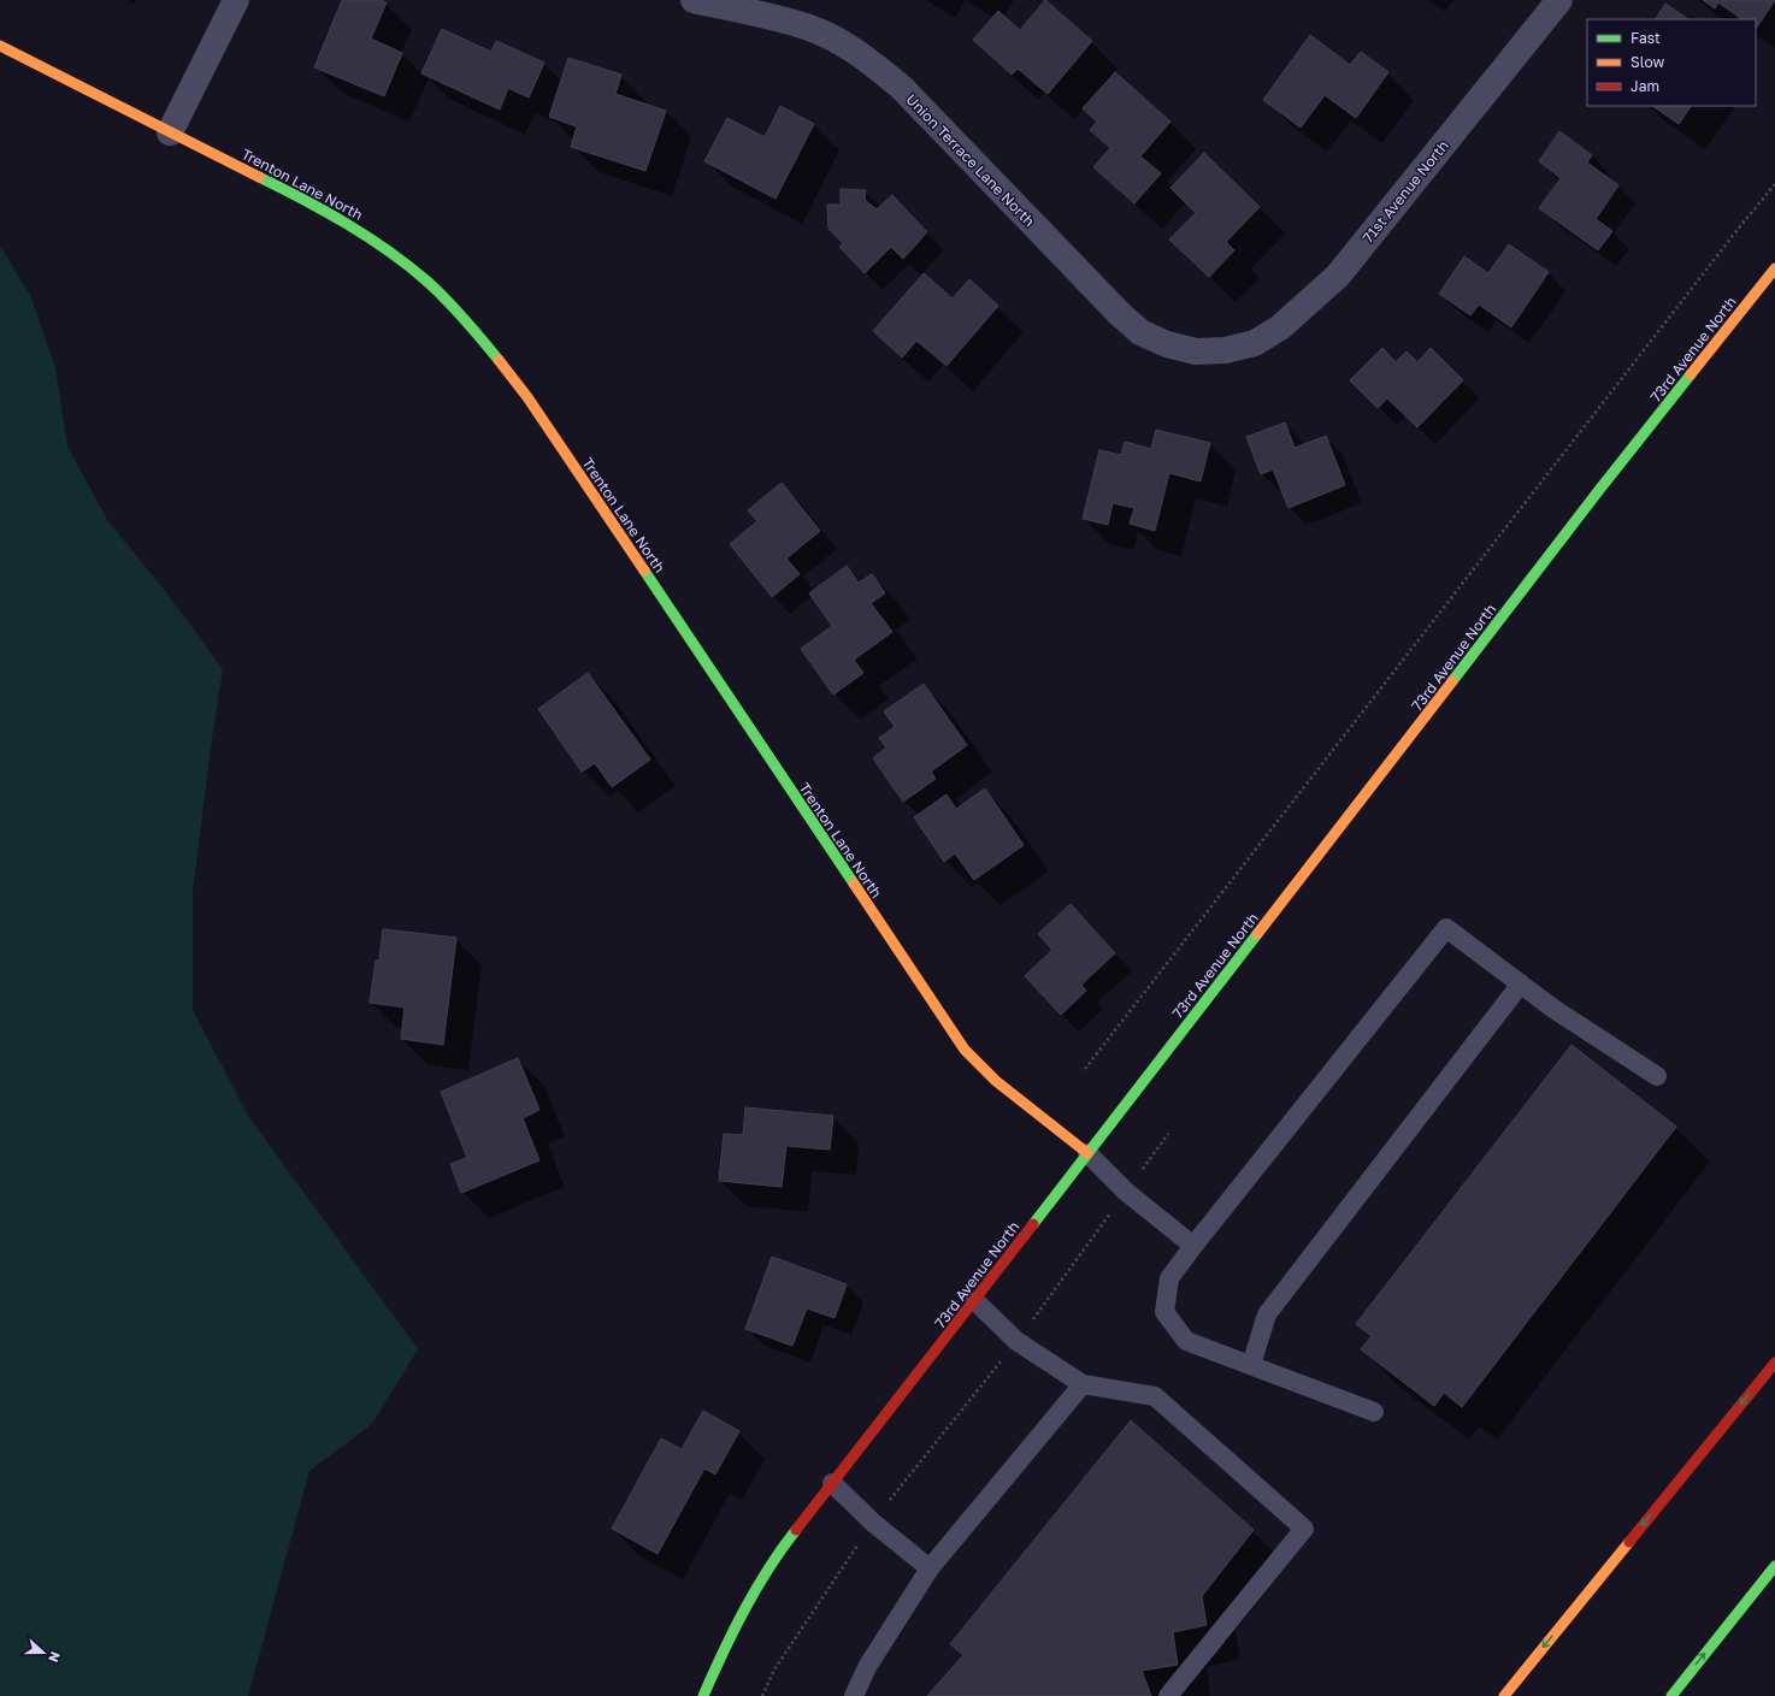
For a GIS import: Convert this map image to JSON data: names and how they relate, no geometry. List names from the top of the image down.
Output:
{
  "streets": {
    "main road": ["Trenton Lane North", "73rd Avenue North"],
    "street": ["Union Terrace Lane North", "71st Avenue North"]
  },
  "crossings": [
    ["Union Terrace Lane North", "71st Avenue North"],
    ["Trenton Lane North", "73rd Avenue North"]
  ],
  "legend": ["Fast", "Slow", "Jam"],
  "north": "right"
}
